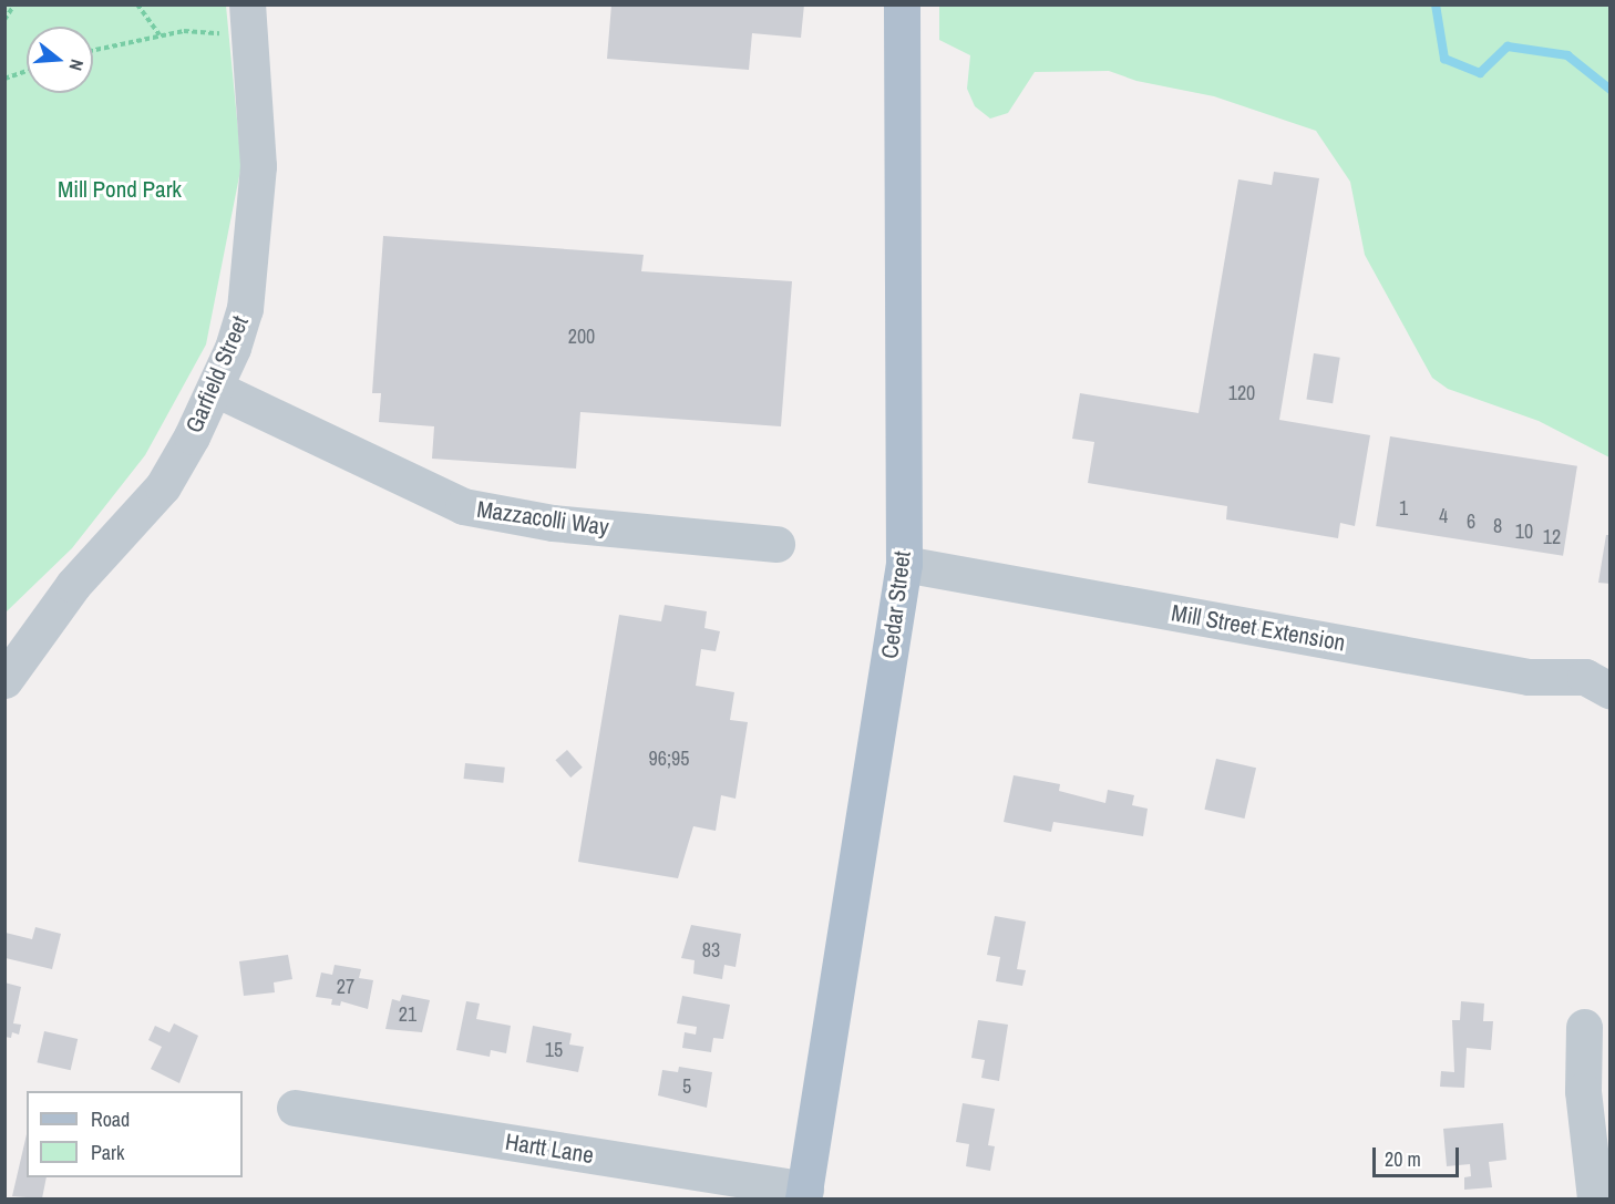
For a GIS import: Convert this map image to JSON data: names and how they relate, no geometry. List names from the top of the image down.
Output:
{
  "streets": {
    "main road": ["Cedar Street"],
    "street": [
      "Garfield Street",
      "Mazzacolli Way",
      "Mill Street Extension",
      "Hartt Lane"
    ]
  },
  "crossings": [
    ["Garfield Street", "Mazzacolli Way"],
    ["Cedar Street", "Mill Street Extension"],
    ["Cedar Street", "Hartt Lane"]
  ],
  "parks": ["Mill Pond Park"],
  "house_numbers": [
    "200",
    "120",
    "1",
    "4",
    "6",
    "8",
    "10",
    "12",
    "96;95",
    "83",
    "27",
    "21",
    "15",
    "5"
  ],
  "legend": ["Road", "Park"],
  "scale_bar": "20 m",
  "north": "right"
}
